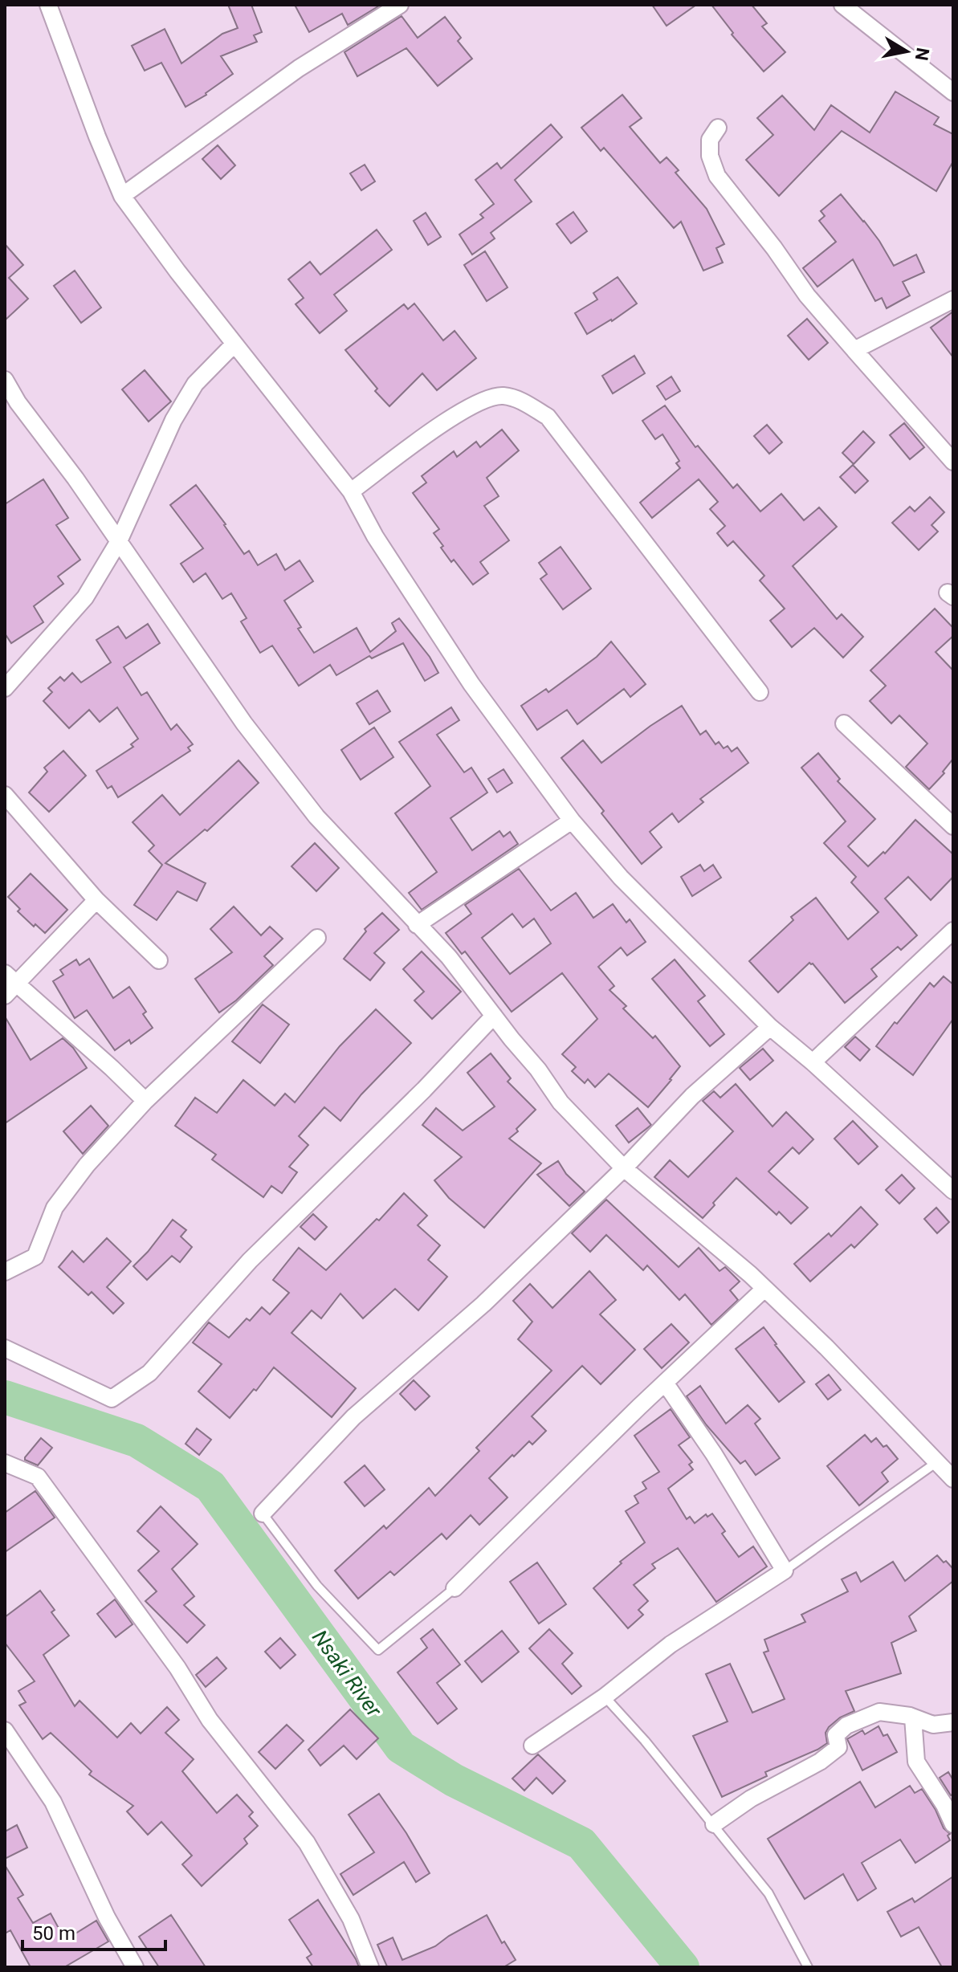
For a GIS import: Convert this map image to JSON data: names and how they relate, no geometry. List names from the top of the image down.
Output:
{
  "water": ["Nsaki River"],
  "scale_bar": "50 m",
  "north": "right"
}
